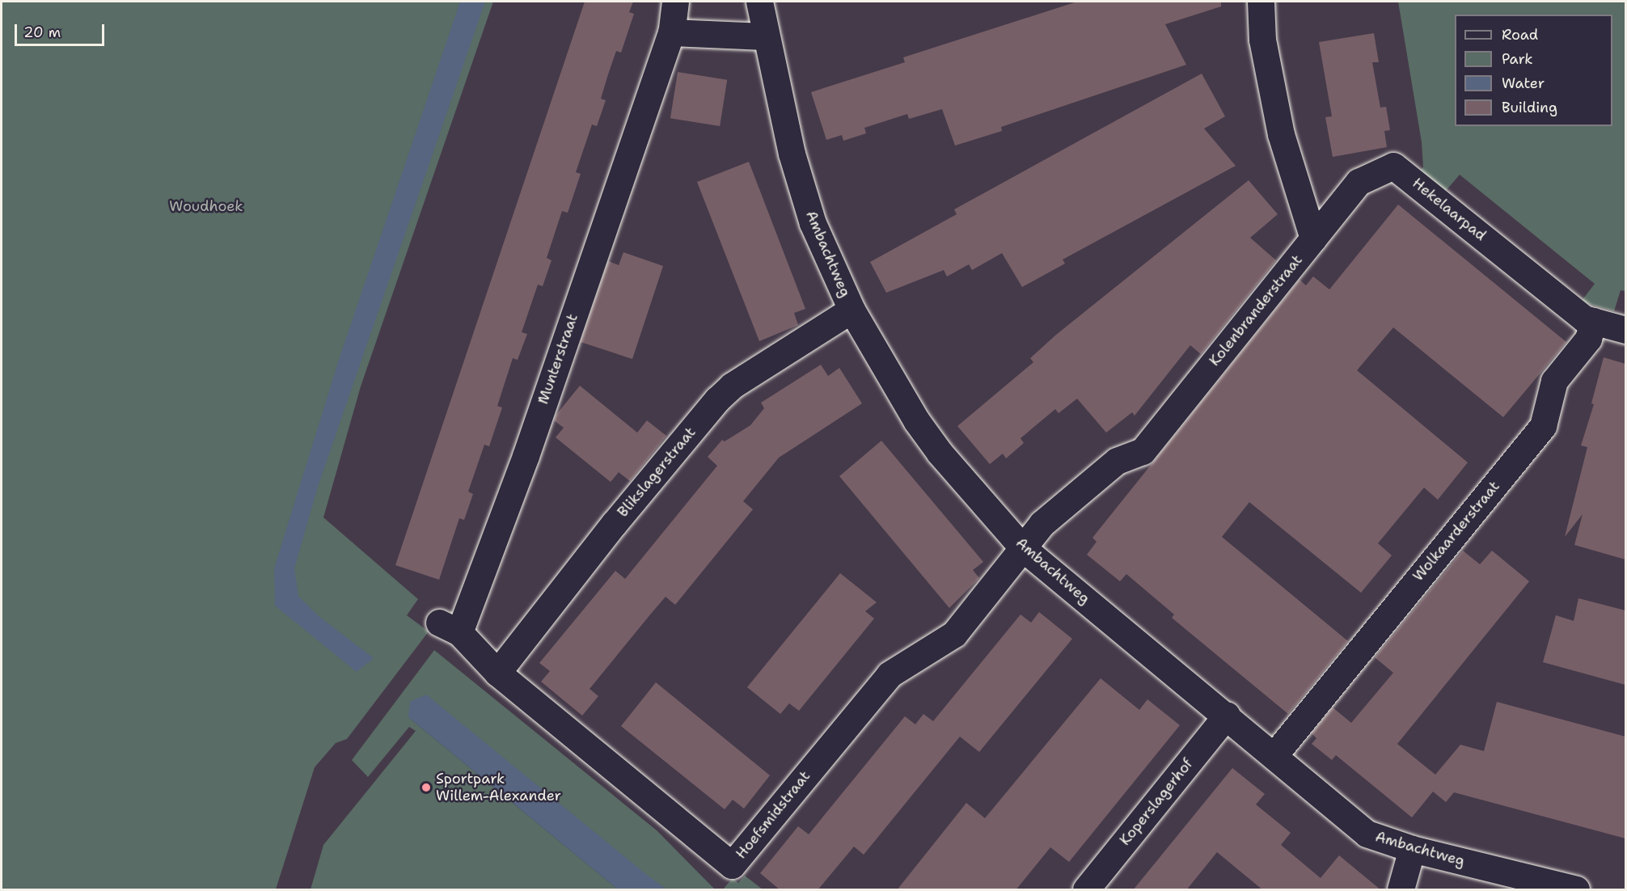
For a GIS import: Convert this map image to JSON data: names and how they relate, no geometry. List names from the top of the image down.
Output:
{
  "streets": {
    "street": [
      "Hekelaarpad",
      "Ambachtweg",
      "Kolenbranderstraat",
      "Munterstraat",
      "Blikslagerstraat",
      "Wolkaarderstraat",
      "Koperslagerhof",
      "Hoefsmidstraat"
    ]
  },
  "crossings": [
    ["Hekelaarpad", "Kolenbranderstraat"],
    ["Hekelaarpad", "Wolkaarderstraat"],
    ["Ambachtweg", "Kolenbranderstraat"],
    ["Ambachtweg", "Blikslagerstraat"],
    ["Ambachtweg", "Wolkaarderstraat"],
    ["Ambachtweg", "Koperslagerhof"],
    ["Ambachtweg", "Hoefsmidstraat"],
    ["Kolenbranderstraat", "Hoefsmidstraat"],
    ["Munterstraat", "Blikslagerstraat"],
    ["Munterstraat", "Hoefsmidstraat"],
    ["Blikslagerstraat", "Hoefsmidstraat"]
  ],
  "parks": ["Woudhoek"],
  "places": ["Sportpark Willem-Alexander"],
  "legend": [
    "Road",
    "Park",
    "Water",
    "Building"
  ],
  "scale_bar": "20 m"
}
